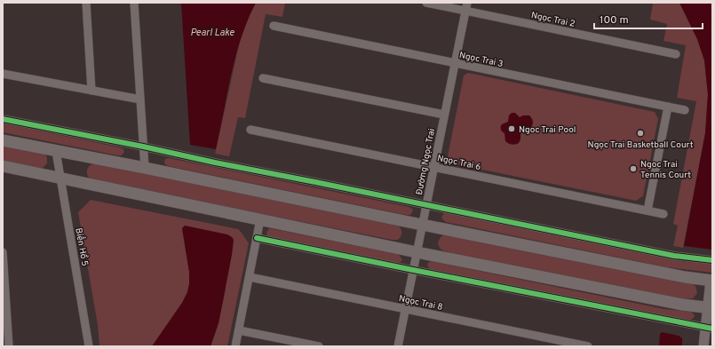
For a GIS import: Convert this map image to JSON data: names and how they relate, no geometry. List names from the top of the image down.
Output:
{
  "streets": {
    "street": [
      "Ngọc Trai 2",
      "Ngọc Trai 3",
      "Đường Ngọc Trai",
      "Ngọc Trai 6",
      "Biển Hồ 5",
      "Ngọc Trai 8"
    ]
  },
  "crossings": [
    ["Ngọc Trai 2", "Đường Ngọc Trai"],
    ["Ngọc Trai 3", "Đường Ngọc Trai"],
    ["Đường Ngọc Trai", "Ngọc Trai 6"],
    ["Đường Ngọc Trai", "Ngọc Trai 8"]
  ],
  "water": ["Pearl Lake"],
  "places": ["Ngoc Trai Pool", "Ngọc Trai Basketball Court", "Ngoc Trai Tennis Court"],
  "scale_bar": "100 m"
}
